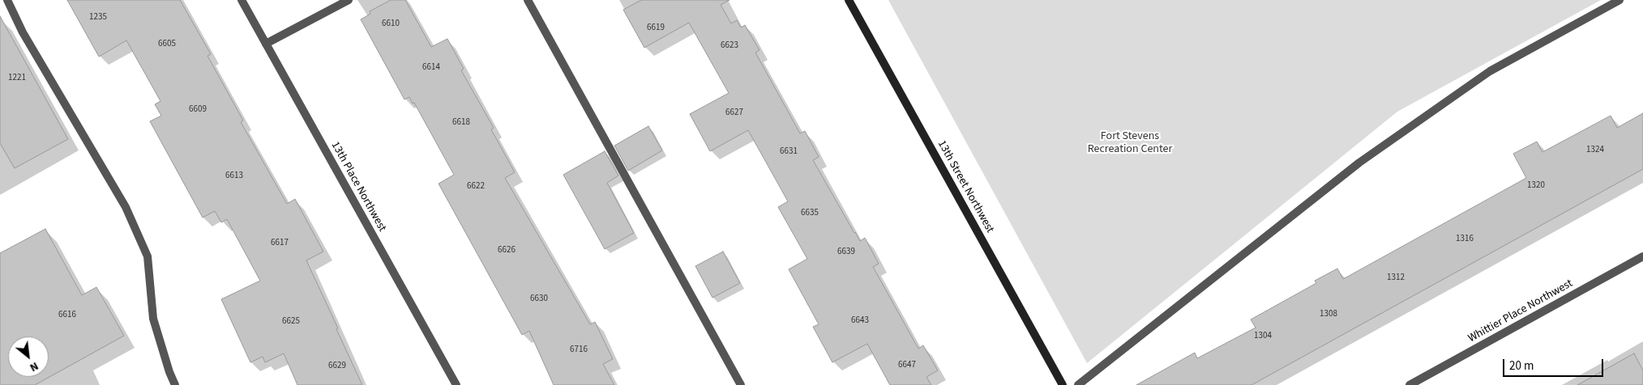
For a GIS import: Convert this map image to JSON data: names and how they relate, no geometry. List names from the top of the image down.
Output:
{
  "streets": {
    "street": ["13th Place Northwest", "13th Street Northwest", "Whittier Place Northwest"]
  },
  "parks": ["Fort Stevens Recreation Center"],
  "house_numbers": [
    "1235",
    "6610",
    "6619",
    "6605",
    "6623",
    "6614",
    "1221",
    "6609",
    "6627",
    "6618",
    "1324",
    "6631",
    "6613",
    "1320",
    "6622",
    "6635",
    "1316",
    "6617",
    "6626",
    "6639",
    "1312",
    "6630",
    "1308",
    "6616",
    "6643",
    "6625",
    "1304",
    "6716",
    "6647",
    "6629"
  ],
  "scale_bar": "20 m",
  "north": "bottom right"
}
